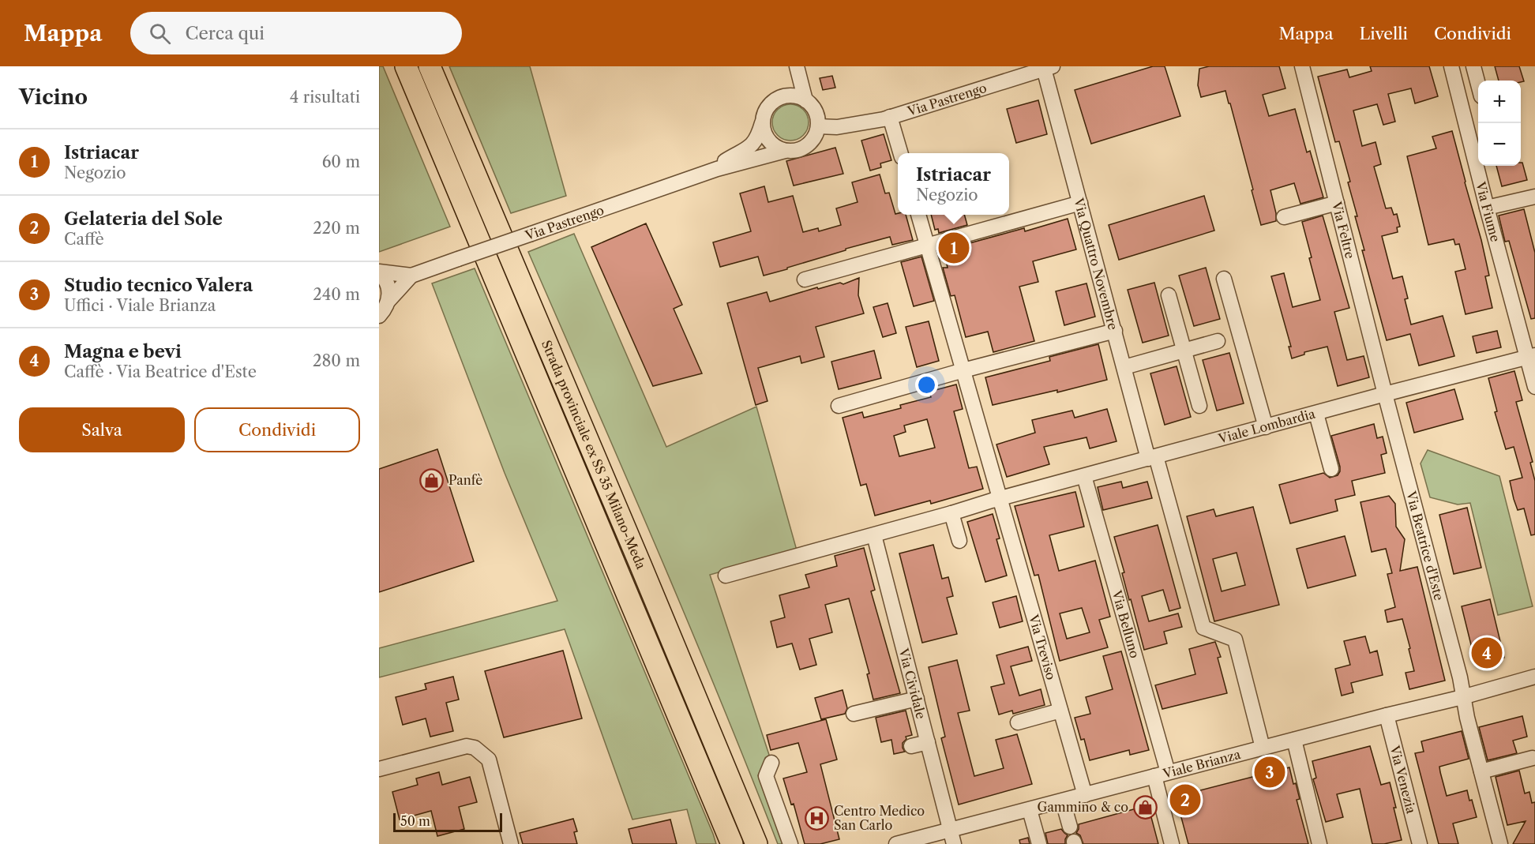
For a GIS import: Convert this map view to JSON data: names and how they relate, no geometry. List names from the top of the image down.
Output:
{
  "streets": {
    "highway": ["Strada provinciale ex SS 35 Milano-Meda"],
    "street": [
      "Via Pastrengo",
      "Via Fiume",
      "Via Feltre",
      "Via Quattro Novembre",
      "Viale Lombardia",
      "Via Beatrice d'Este",
      "Via Belluno",
      "Via Treviso",
      "Via Cividale",
      "Viale Brianza",
      "Via Venezia"
    ]
  },
  "crossings": [
    ["Via Pastrengo", "Via Quattro Novembre"],
    ["Via Fiume", "Viale Lombardia"],
    ["Via Feltre", "Viale Lombardia"],
    ["Via Feltre", "Via Beatrice d'Este"],
    ["Via Quattro Novembre", "Viale Lombardia"],
    ["Via Quattro Novembre", "Viale Brianza"],
    ["Viale Lombardia", "Via Beatrice d'Este"],
    ["Viale Lombardia", "Via Belluno"],
    ["Viale Lombardia", "Via Treviso"],
    ["Viale Lombardia", "Via Cividale"],
    ["Via Beatrice d'Este", "Viale Brianza"],
    ["Via Belluno", "Viale Brianza"],
    ["Via Treviso", "Viale Brianza"],
    ["Via Cividale", "Viale Brianza"],
    ["Viale Brianza", "Via Venezia"]
  ],
  "places": {
    "shop": ["Panfè", "Gammino & co"],
    "hospital": ["Centro Medico San Carlo"]
  },
  "scale_bar": "50 m",
  "page": {
    "header": "Mappa",
    "search": "Cerca qui",
    "nav": ["Mappa", "Livelli", "Condividi"],
    "heading": ["Vicino", "4 risultati"],
    "map_buttons": ["+", "−"],
    "list": [
      {
        "mark": "1",
        "name": "Istriacar",
        "note": "Negozio",
        "value": "60 m"
      },
      {
        "mark": "2",
        "name": "Gelateria del Sole",
        "note": "Caffè",
        "value": "220 m"
      },
      {
        "mark": "3",
        "name": "Studio tecnico Valera",
        "note": "Uffici · Viale Brianza",
        "value": "240 m"
      },
      {
        "mark": "4",
        "name": "Magna e bevi",
        "note": "Caffè · Via Beatrice d'Este",
        "value": "280 m"
      }
    ],
    "popup": ["Istriacar", "Negozio"],
    "pins": [
      "1",
      "4",
      "3",
      "2"
    ],
    "buttons": ["Salva", "Condividi"],
    "scale": "50 m"
  }
}
